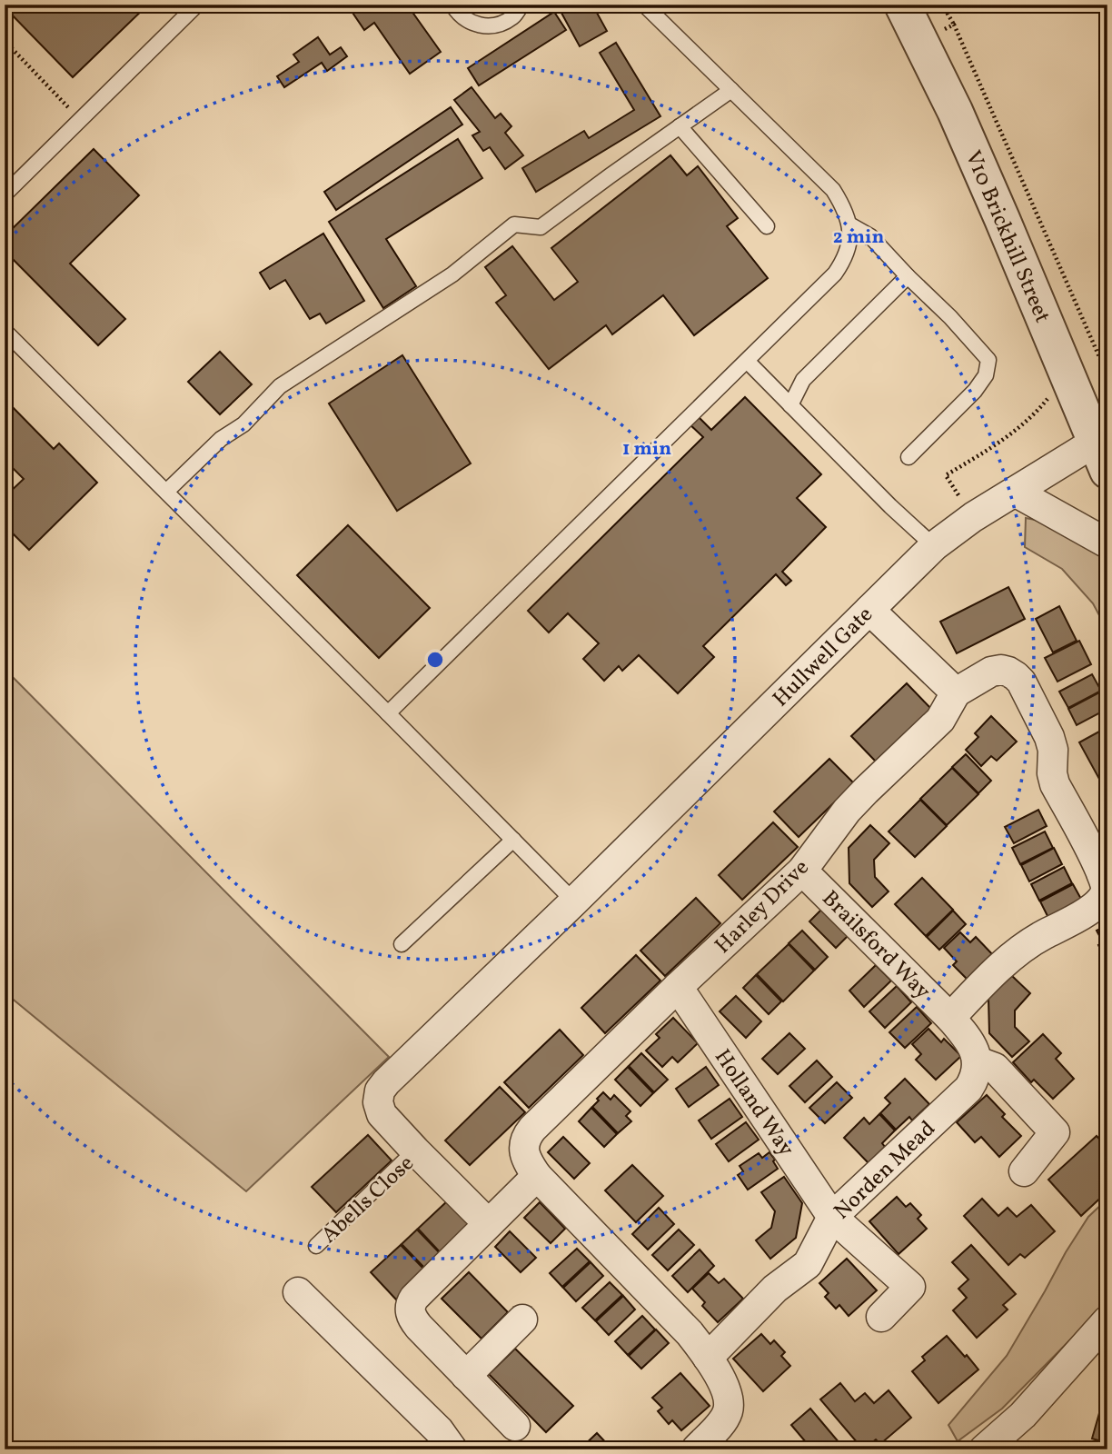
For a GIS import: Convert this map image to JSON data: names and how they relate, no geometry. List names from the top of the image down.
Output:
{
  "streets": {
    "street": [
      "V10 Brickhill Street",
      "Hullwell Gate",
      "Harley Drive",
      "Brailsford Way",
      "Holland Way",
      "Norden Mead",
      "Abells Close"
    ]
  },
  "crossings": [
    ["V10 Brickhill Street", "Hullwell Gate"],
    ["Hullwell Gate", "Abells Close"],
    ["Harley Drive", "Brailsford Way"],
    ["Harley Drive", "Holland Way"],
    ["Harley Drive", "Norden Mead"],
    ["Holland Way", "Norden Mead"]
  ],
  "rings": ["2 min", "1 min"]
}
